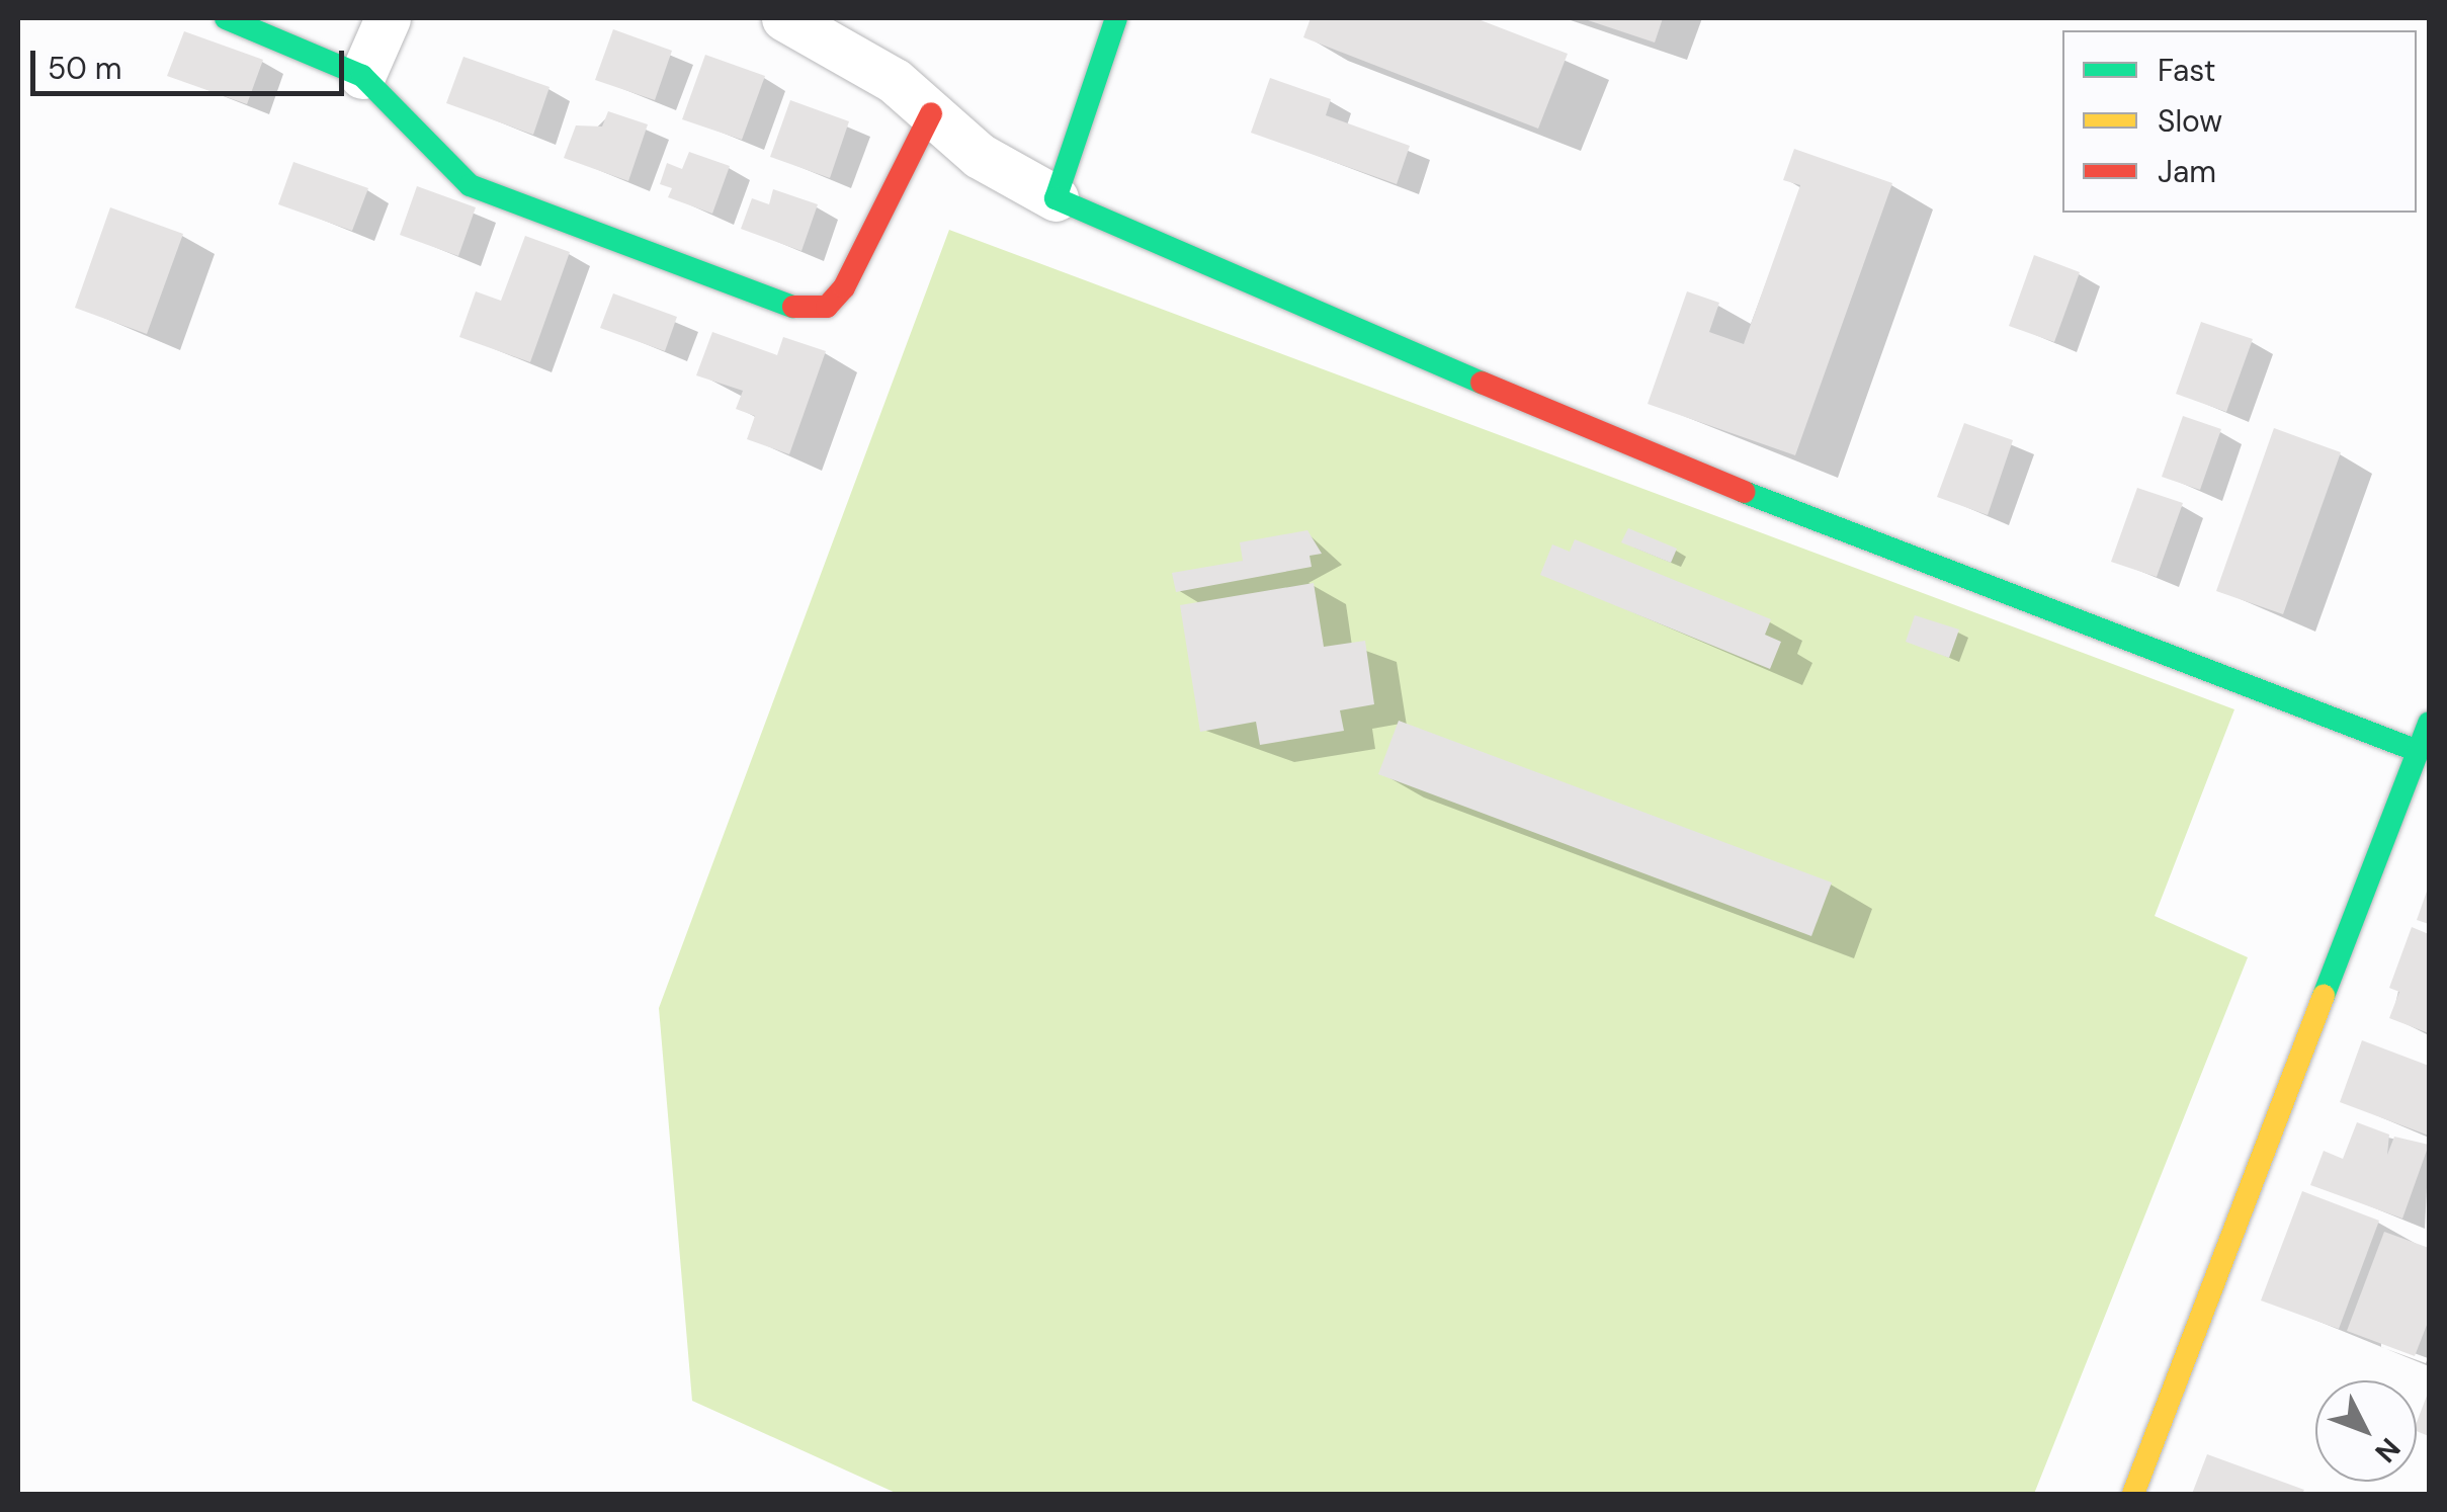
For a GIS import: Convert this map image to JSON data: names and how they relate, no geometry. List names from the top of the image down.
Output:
{
  "legend": ["Fast", "Slow", "Jam"],
  "scale_bar": "50 m",
  "north": "bottom right"
}
